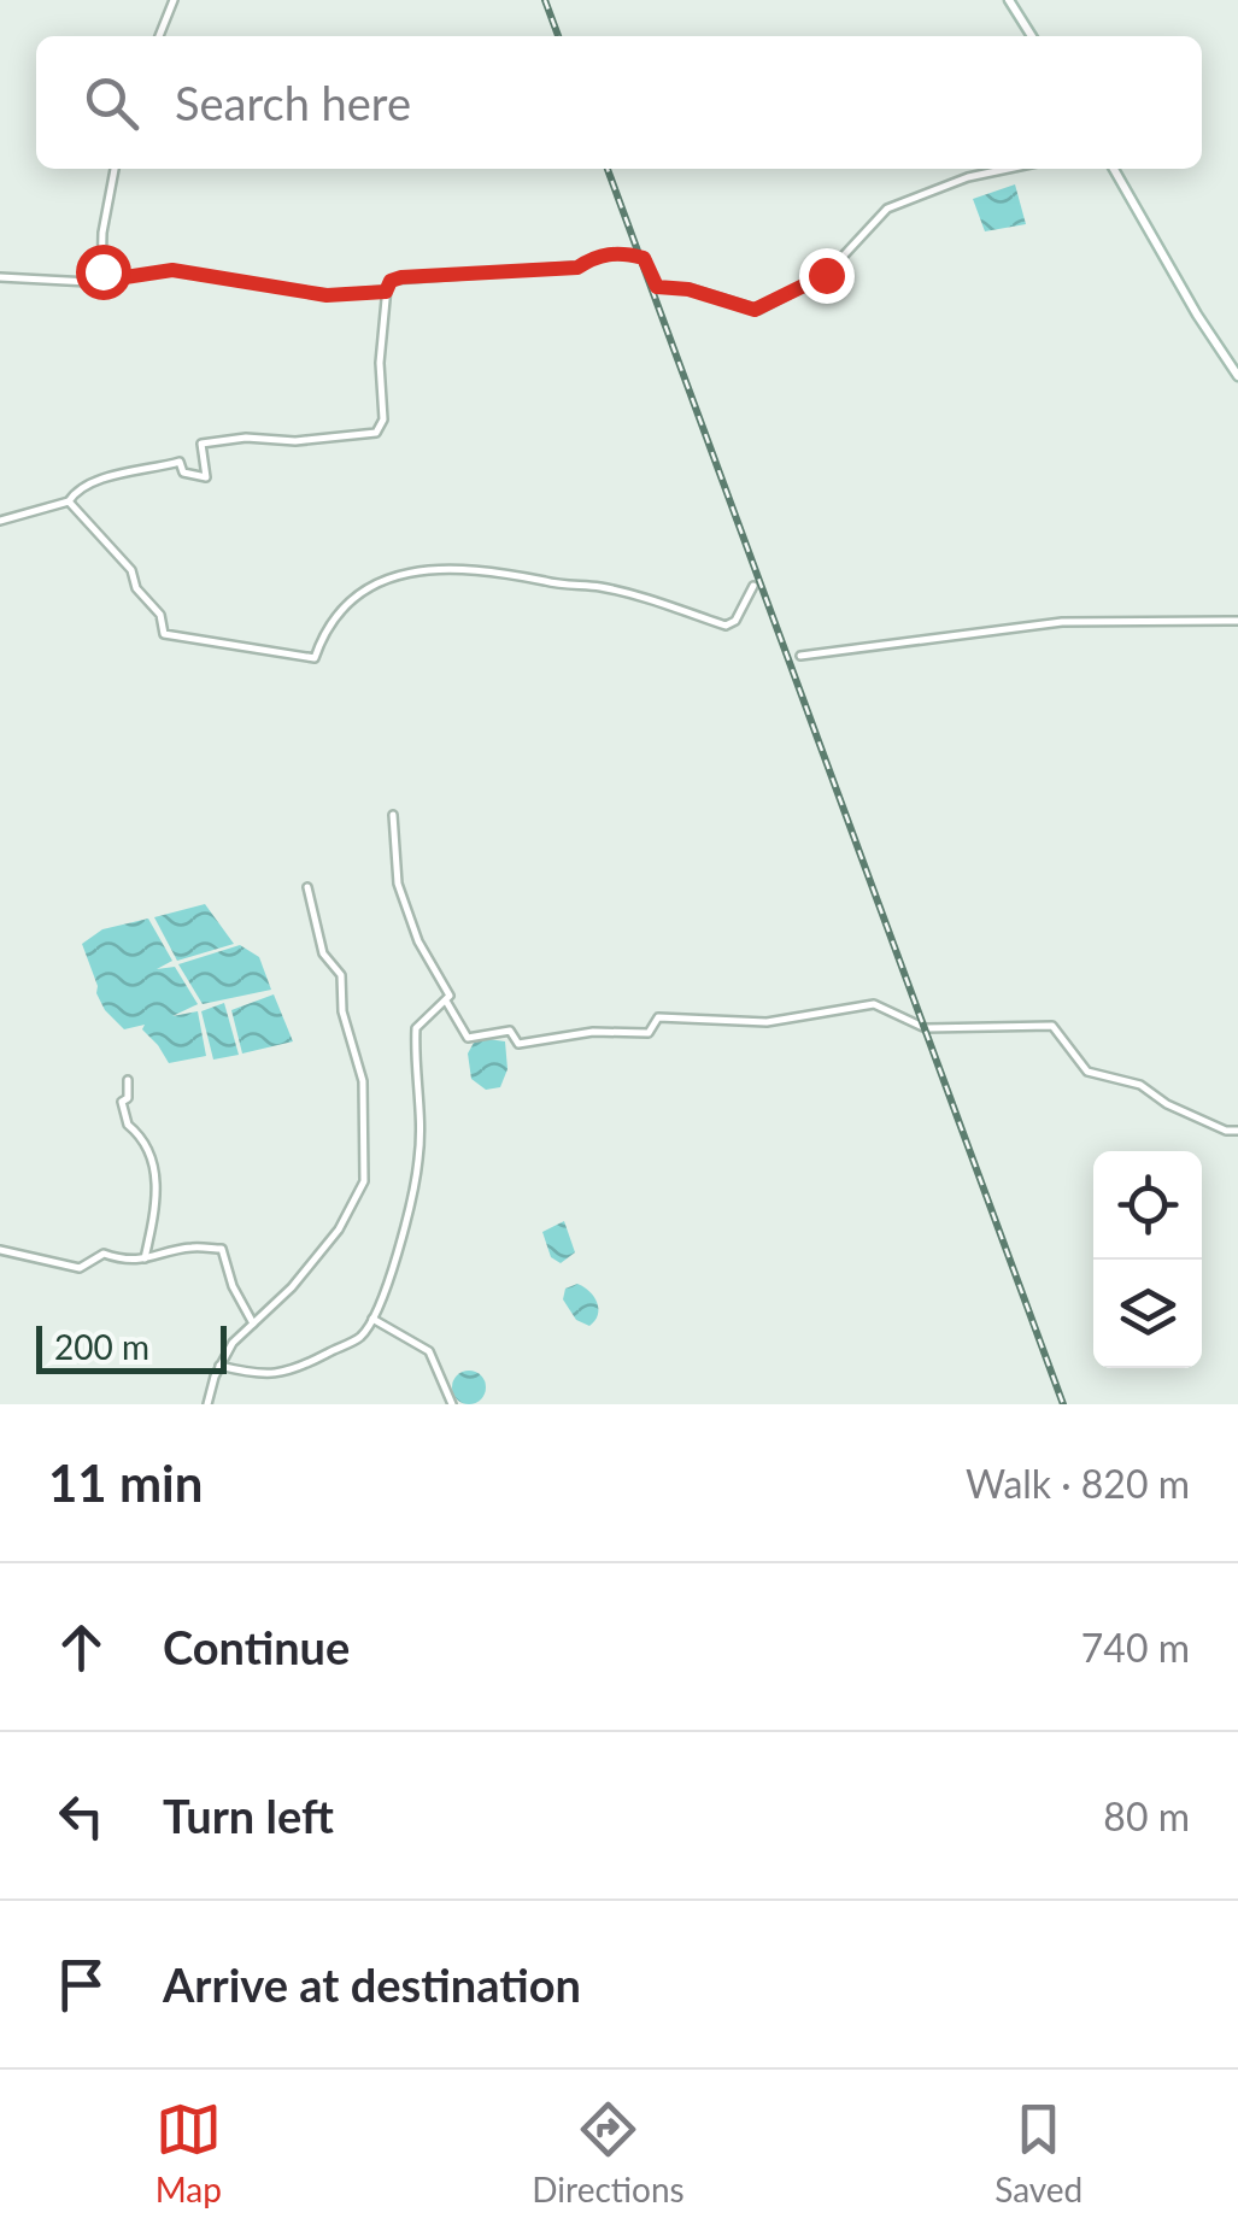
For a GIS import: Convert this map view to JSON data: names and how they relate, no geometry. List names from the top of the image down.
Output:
{
  "scale_bar": "200 m",
  "page": {
    "search": "Search here",
    "scale": "200 m",
    "heading": ["11 min", "Walk · 820 m"],
    "list": [
      ["Continue", "740 m"],
      ["Turn left", "80 m"],
      "Arrive at destination"
    ],
    "nav": ["Map", "Directions", "Saved"]
  }
}
